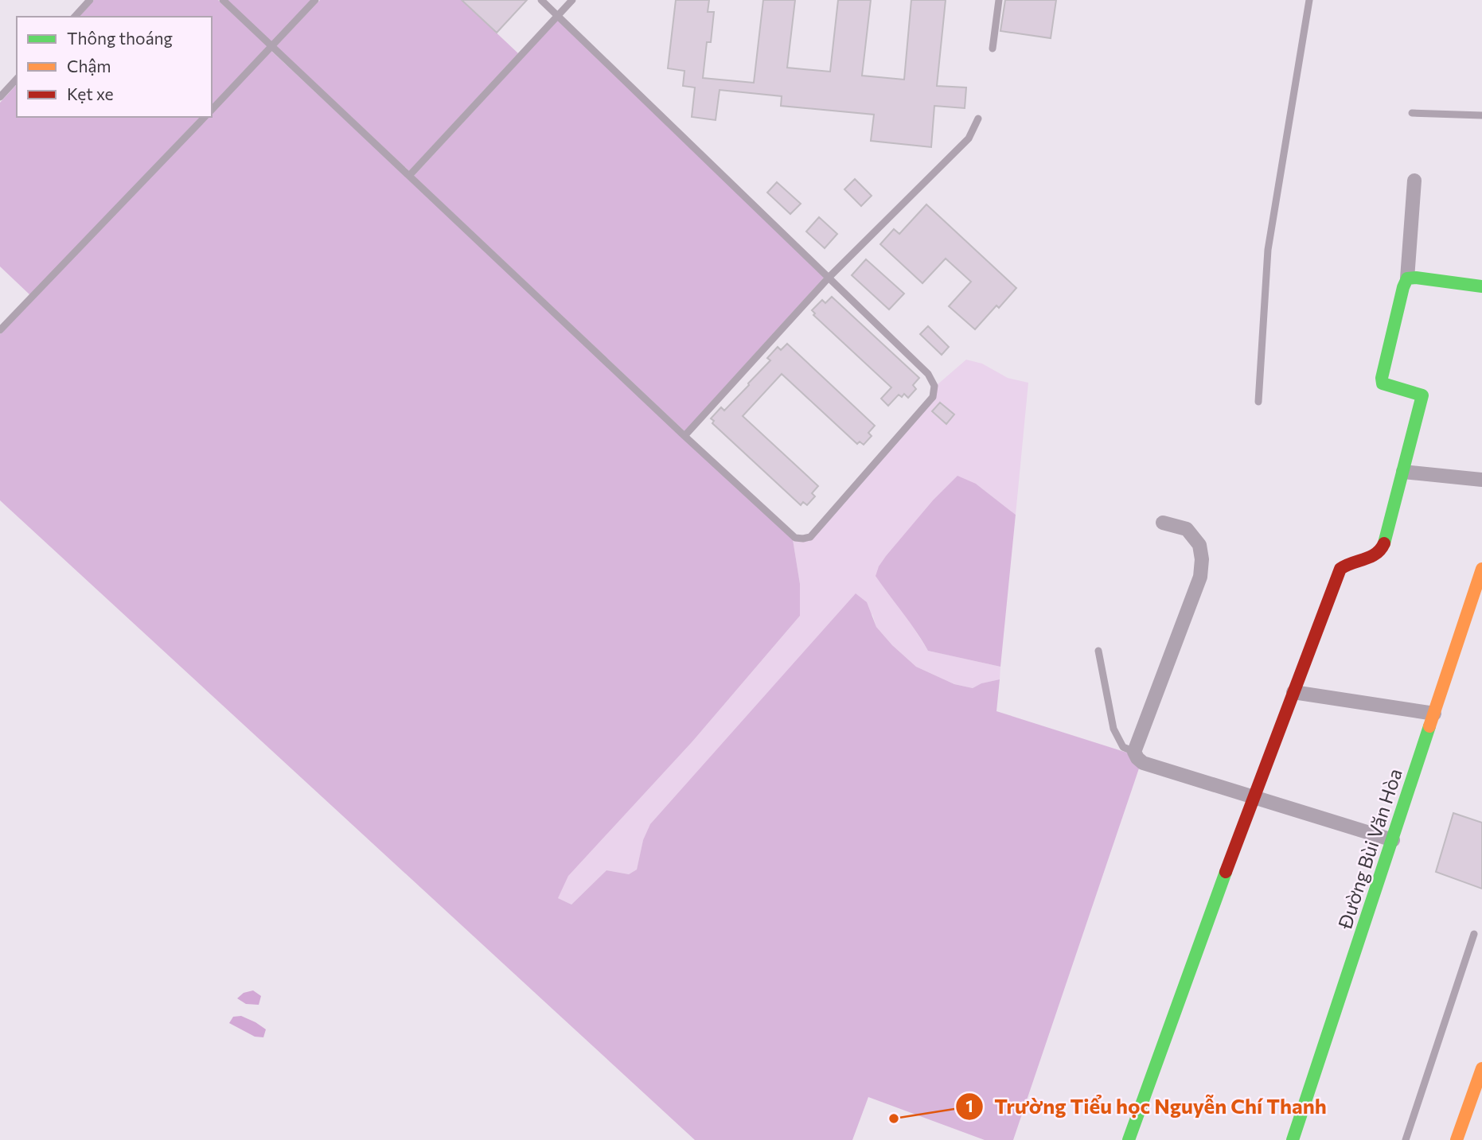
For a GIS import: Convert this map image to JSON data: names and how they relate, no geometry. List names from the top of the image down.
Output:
{
  "streets": {
    "street": ["Đường Bùi Văn Hòa"]
  },
  "places": ["Trường Tiểu học Nguyễn Chí Thanh"],
  "legend": ["Thông thoáng", "Chậm", "Kẹt xe"]
}
